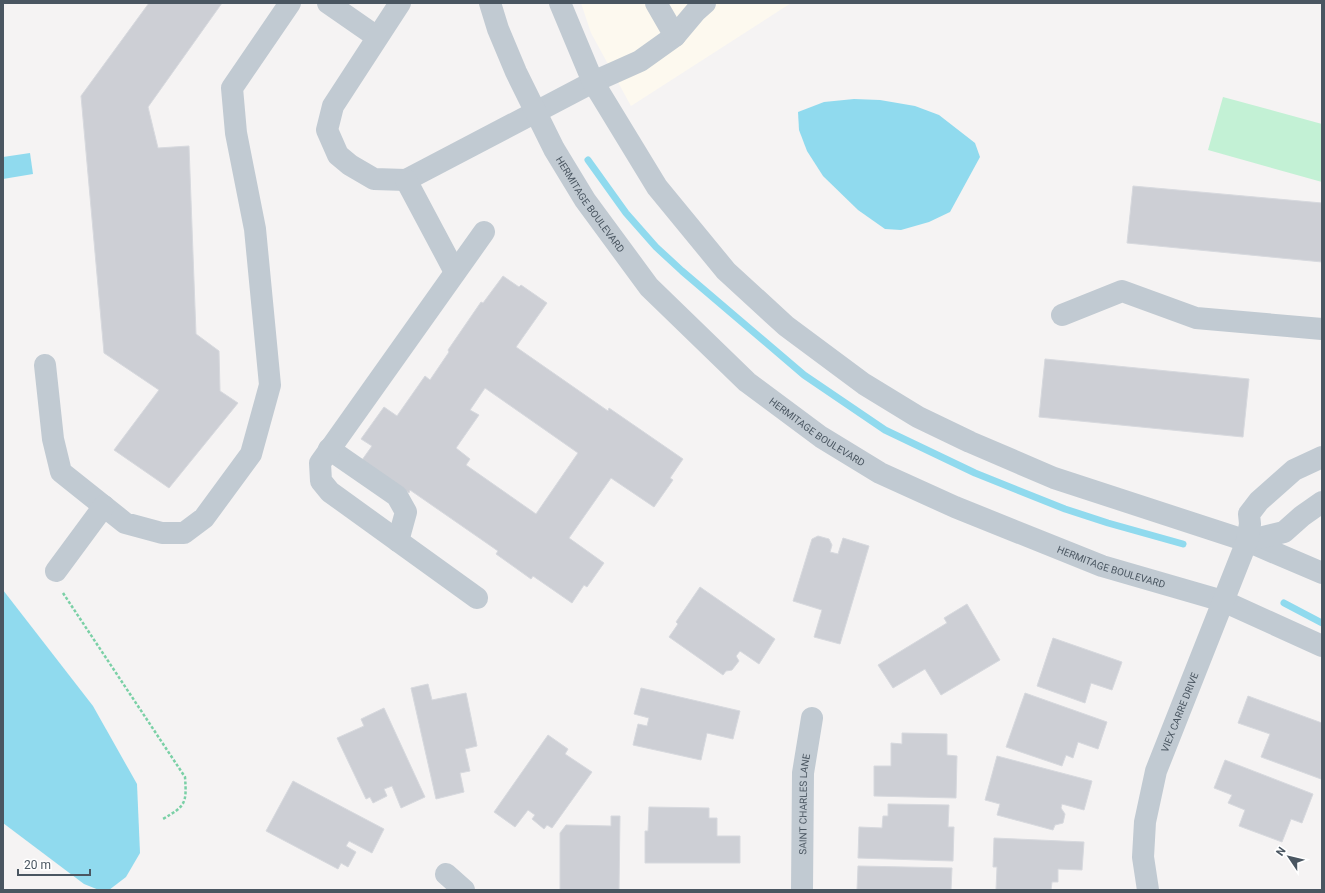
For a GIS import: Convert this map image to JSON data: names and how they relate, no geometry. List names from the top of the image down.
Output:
{
  "streets": {
    "street": ["HERMITAGE BOULEVARD", "VIEX CARRE DRIVE", "SAINT CHARLES LANE"]
  },
  "crossings": [
    ["HERMITAGE BOULEVARD", "VIEX CARRE DRIVE"]
  ],
  "scale_bar": "20 m",
  "north": "top left"
}
